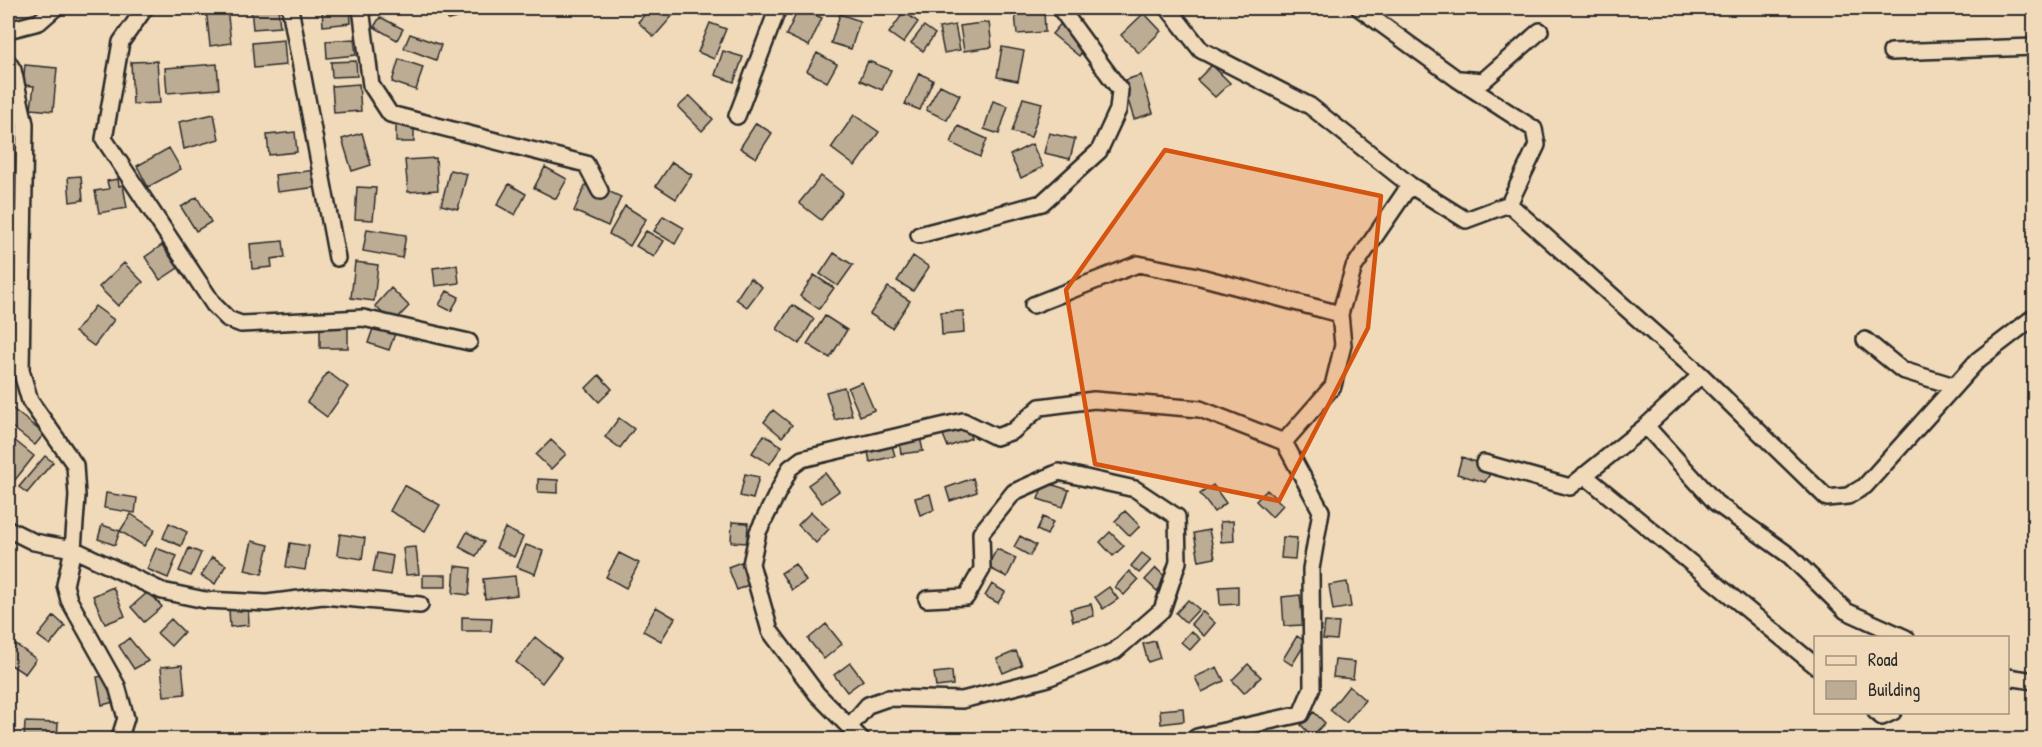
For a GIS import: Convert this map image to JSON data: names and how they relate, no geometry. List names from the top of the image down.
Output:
{
  "legend": ["Road", "Building"]
}
